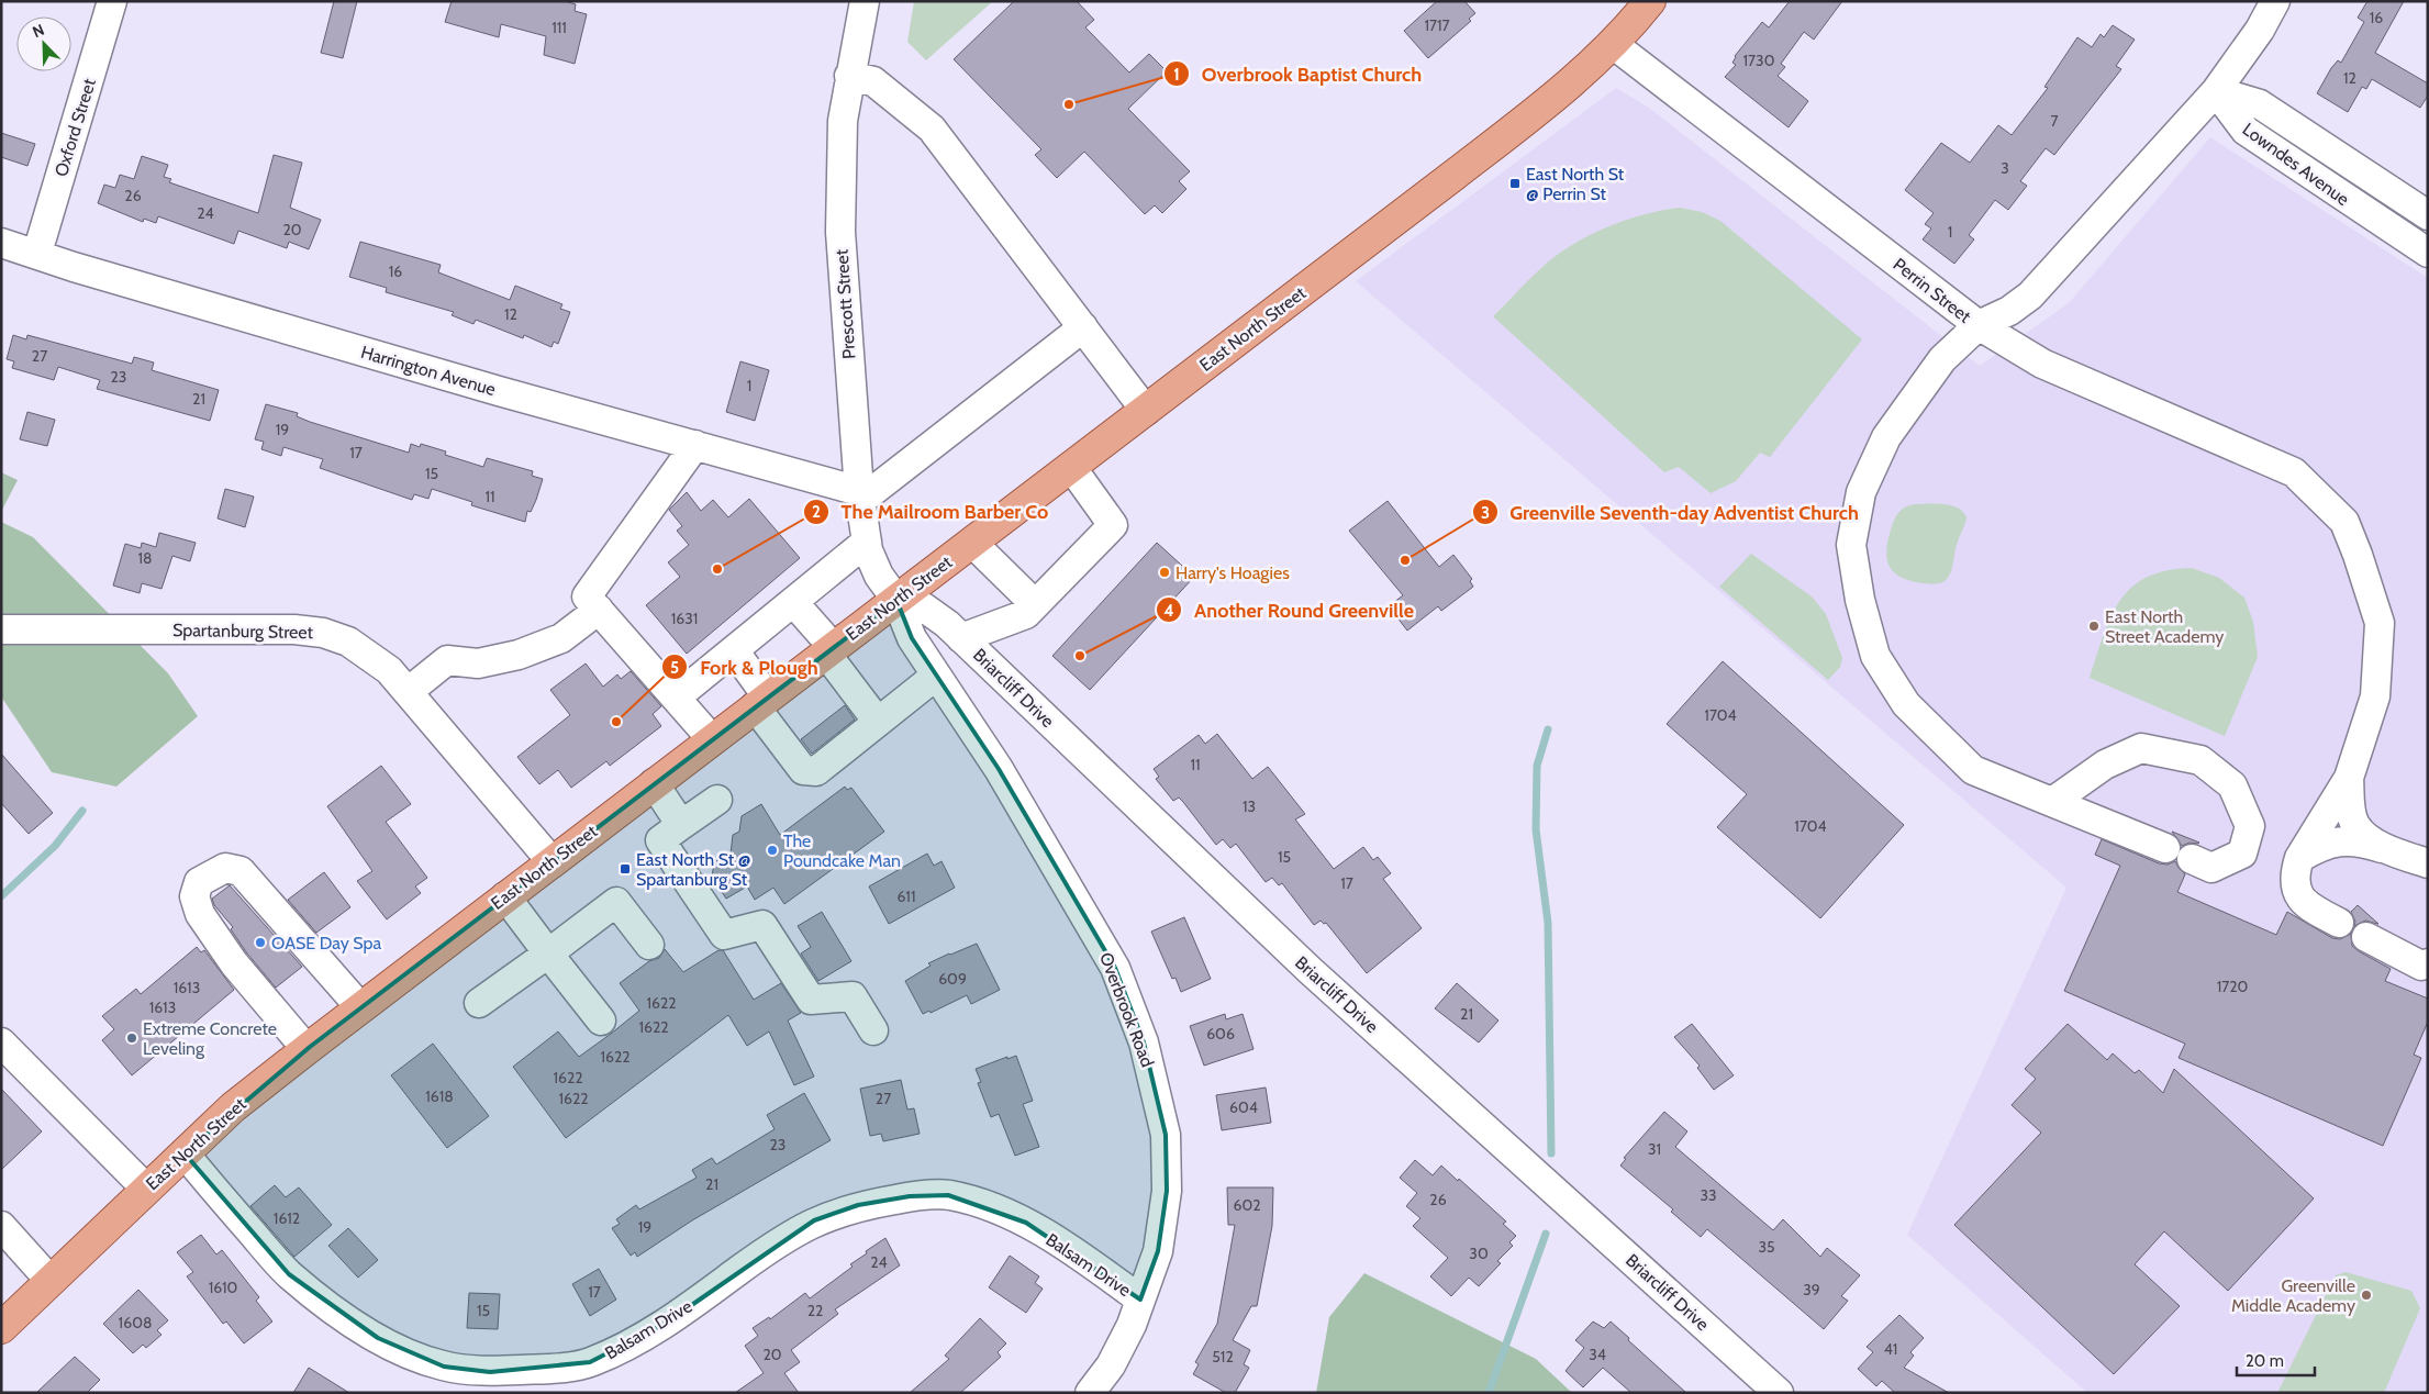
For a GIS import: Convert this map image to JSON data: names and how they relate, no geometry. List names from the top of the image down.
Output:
{
  "streets": {
    "main road": ["East North Street"],
    "street": [
      "Oxford Street",
      "Lowndes Avenue",
      "Perrin Street",
      "Prescott Street",
      "Harrington Avenue",
      "Spartanburg Street",
      "Briarcliff Drive",
      "Overbrook Road",
      "Balsam Drive"
    ]
  },
  "crossings": [
    ["Oxford Street", "Harrington Avenue"],
    ["Lowndes Avenue", "Perrin Street"],
    ["Perrin Street", "East North Street"],
    ["Prescott Street", "East North Street"],
    ["Prescott Street", "Harrington Avenue"],
    ["Prescott Street", "Briarcliff Drive"],
    ["Prescott Street", "Overbrook Road"],
    ["East North Street", "Spartanburg Street"],
    ["East North Street", "Briarcliff Drive"],
    ["East North Street", "Overbrook Road"],
    ["East North Street", "Balsam Drive"],
    ["Briarcliff Drive", "Overbrook Road"],
    ["Overbrook Road", "Balsam Drive"]
  ],
  "places": {
    "other": [
      "Overbrook Baptist Church",
      "Greenville Seventh-day Adventist Church",
      "The Mailroom Barber Co",
      "Harry's Hoagies",
      "East North Street Academy",
      "Another Round Greenville",
      "Fork & Plough",
      "The Poundcake Man",
      "OASE Day Spa",
      "Extreme Concrete Leveling",
      "Greenville Middle Academy"
    ],
    "transit": ["East North St @ Perrin St", "East North St @ Spartanburg St"]
  },
  "house_numbers": [
    "16",
    "1717",
    "111",
    "1730",
    "12",
    "7",
    "3",
    "26",
    "24",
    "20",
    "1",
    "16",
    "12",
    "27",
    "23",
    "1",
    "21",
    "19",
    "17",
    "15",
    "11",
    "18",
    "1631",
    "1704",
    "11",
    "13",
    "1704",
    "15",
    "17",
    "611",
    "609",
    "1720",
    "1613",
    "1622",
    "1613",
    "21",
    "1622",
    "606",
    "1622",
    "1622",
    "1618",
    "1622",
    "27",
    "604",
    "23",
    "31",
    "21",
    "33",
    "26",
    "602",
    "1612",
    "19",
    "35",
    "30",
    "24",
    "1610",
    "39",
    "17",
    "15",
    "22",
    "1608",
    "41",
    "20",
    "34",
    "512"
  ],
  "scale_bar": "20 m",
  "north": "top left"
}
